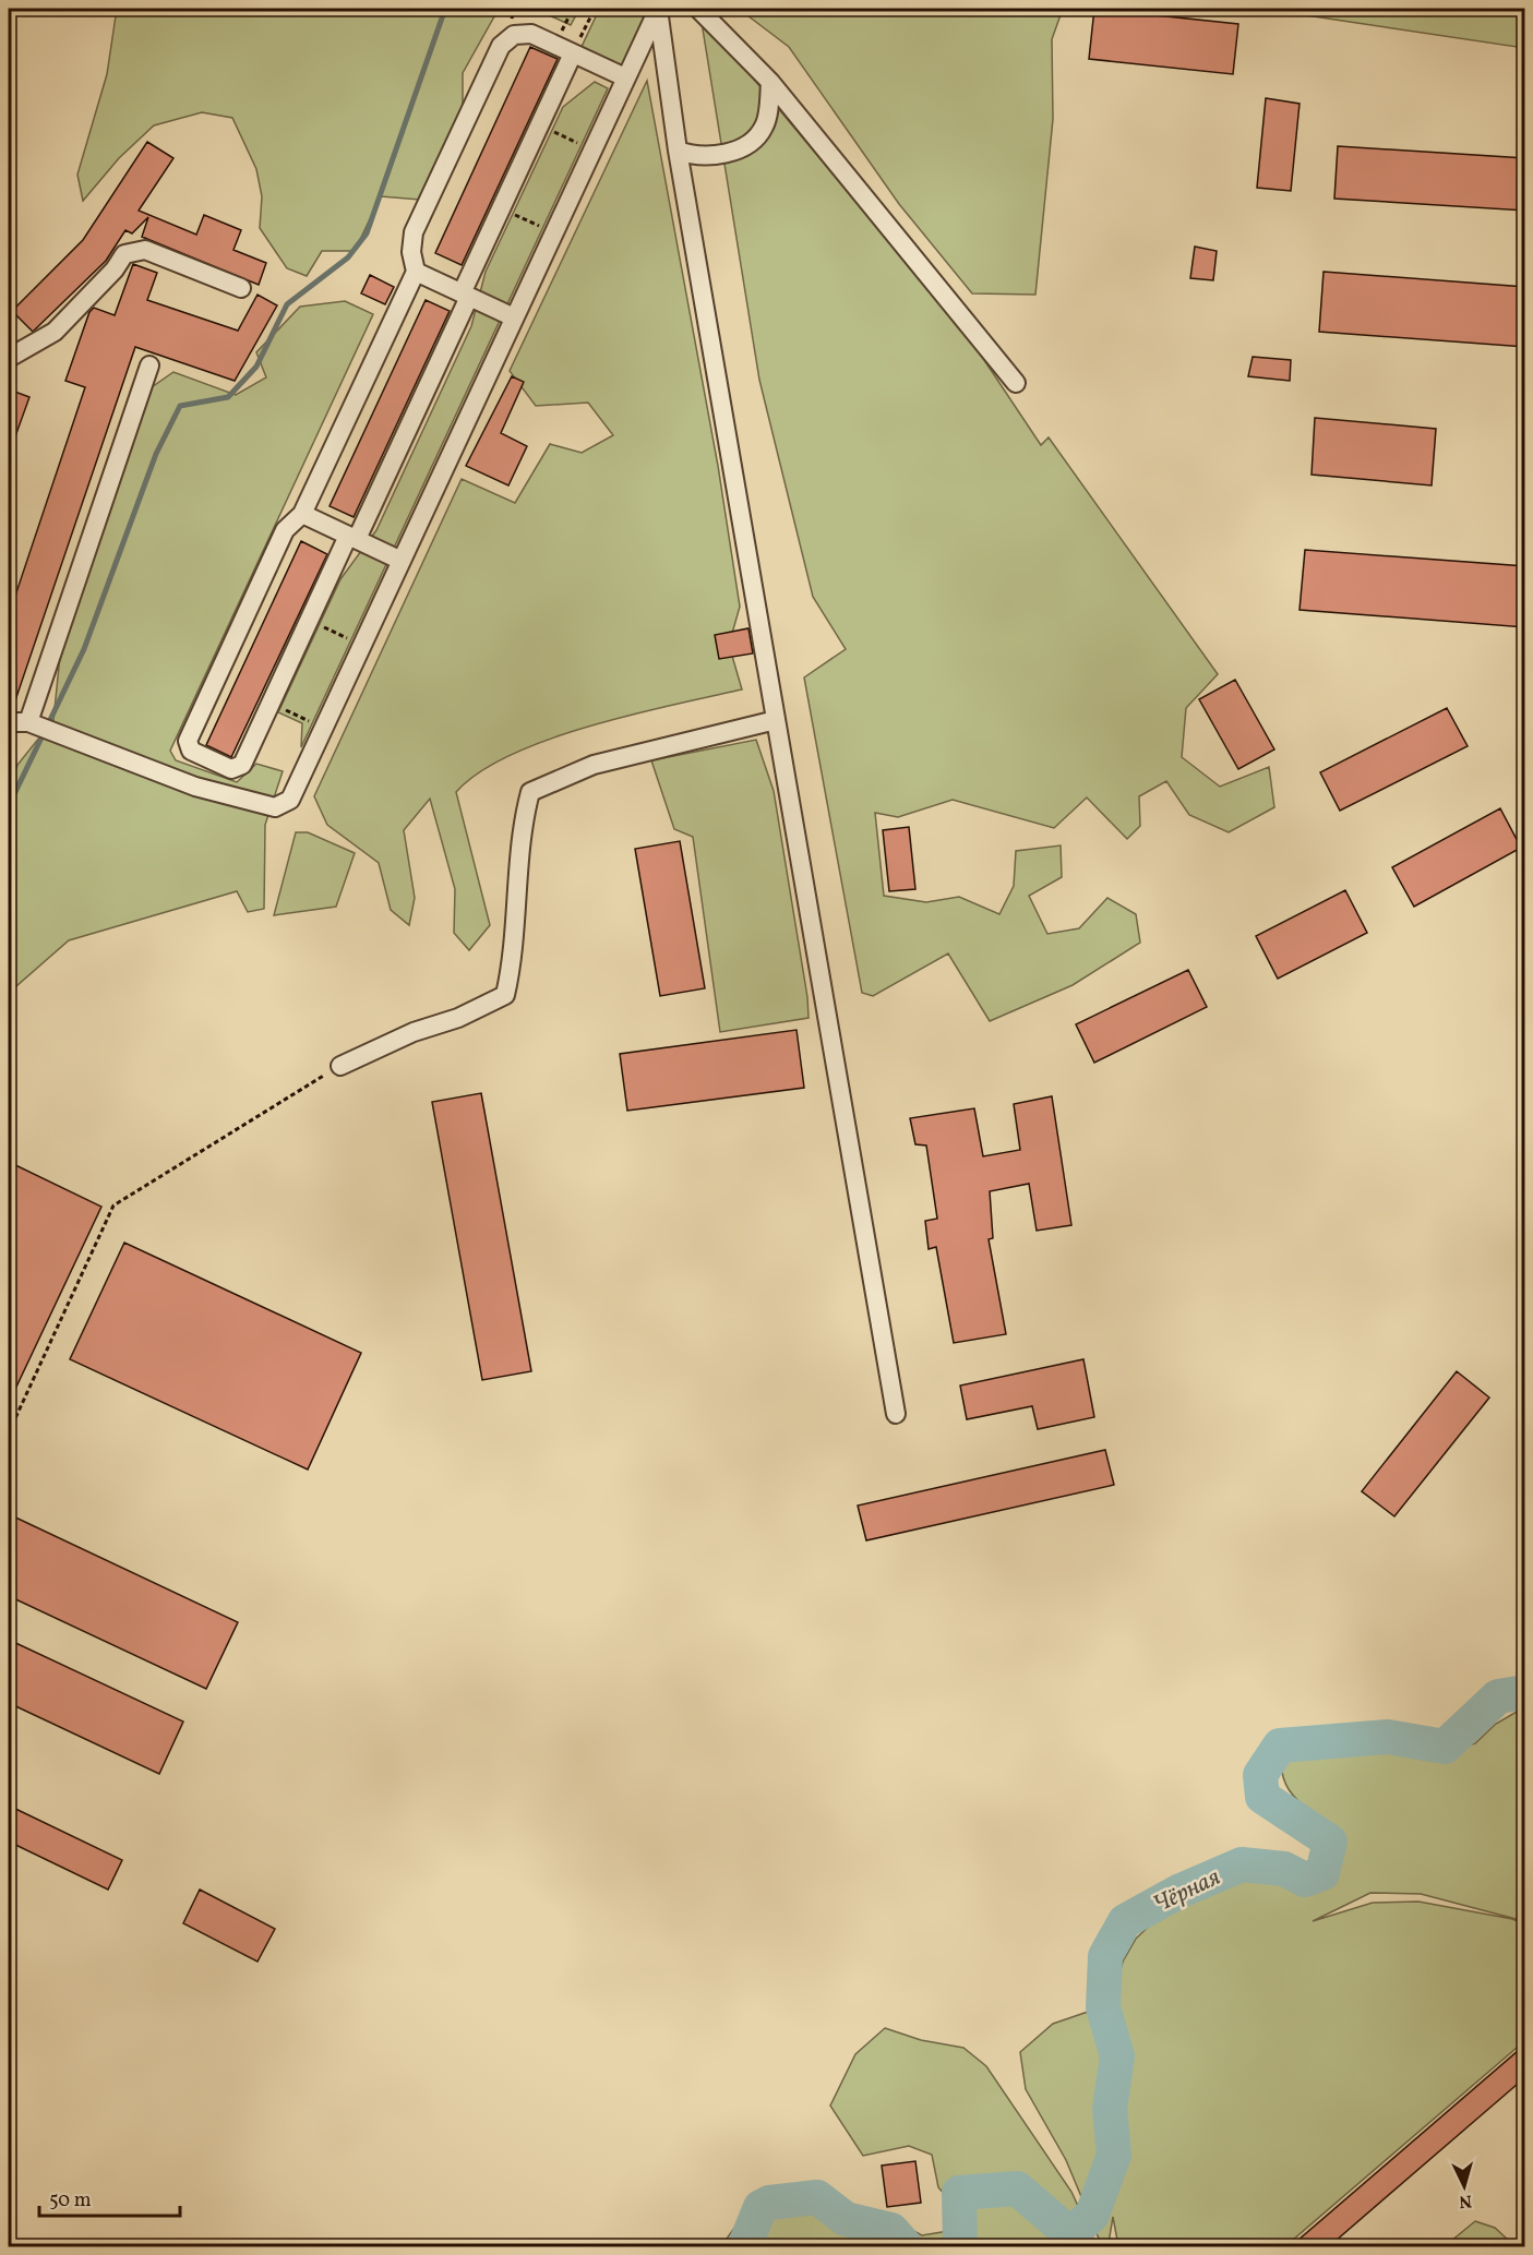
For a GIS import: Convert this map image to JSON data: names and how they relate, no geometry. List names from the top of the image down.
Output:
{
  "water": ["Чёрная"],
  "scale_bar": "50 m",
  "north": "bottom"
}
